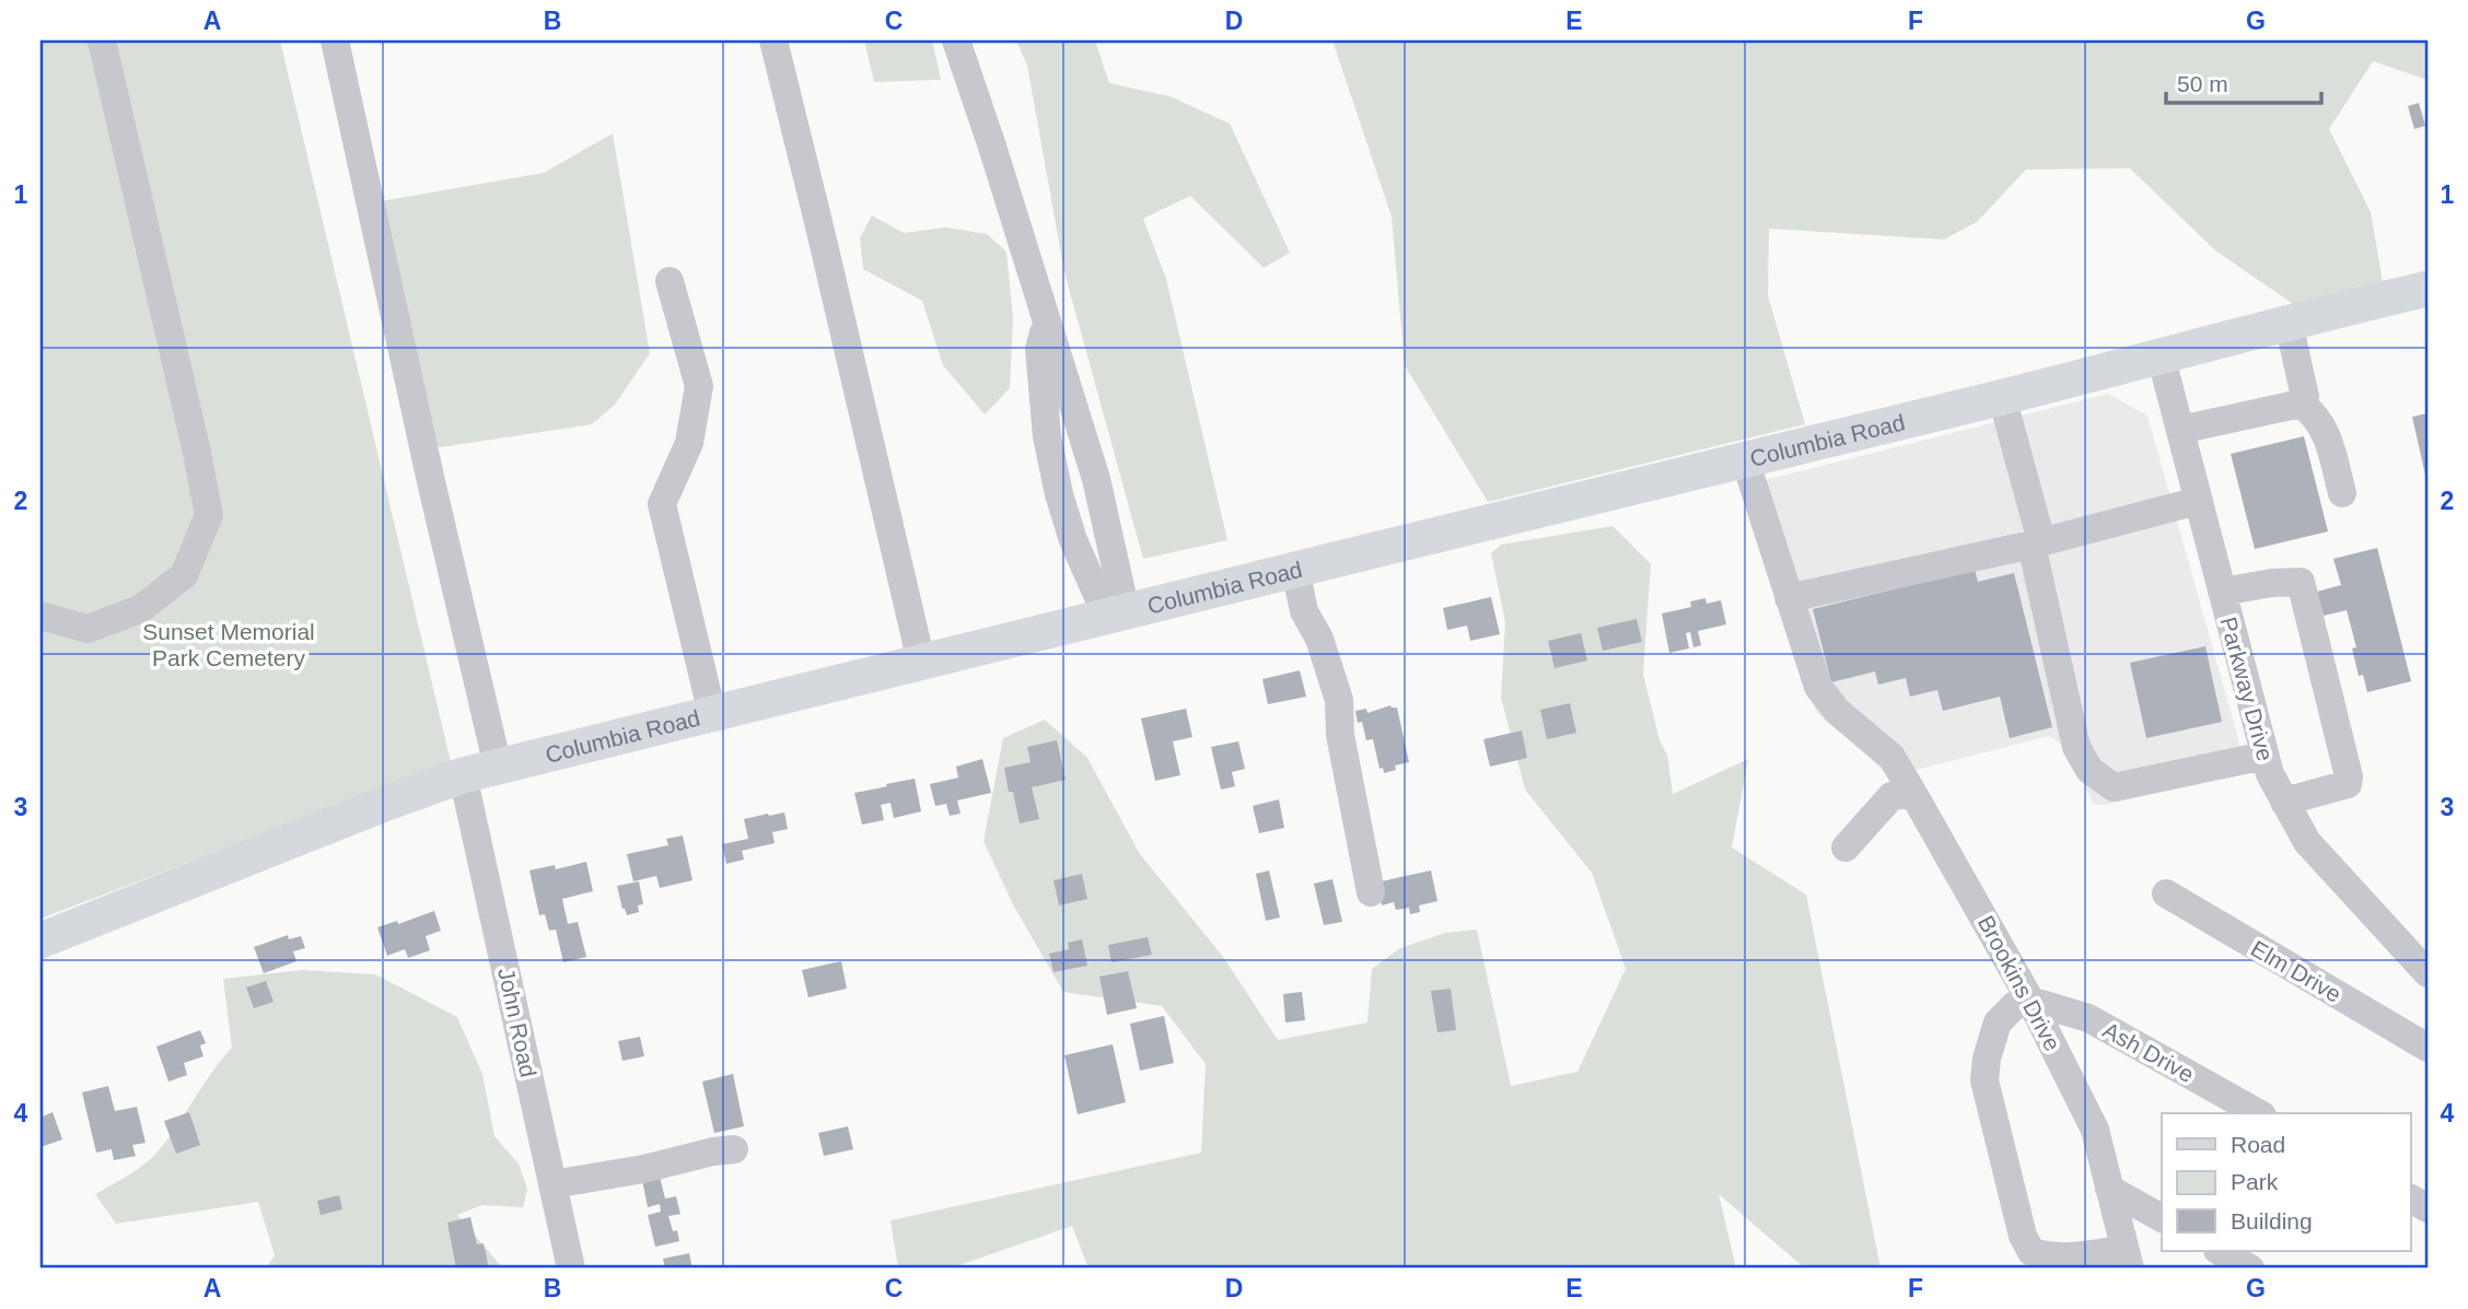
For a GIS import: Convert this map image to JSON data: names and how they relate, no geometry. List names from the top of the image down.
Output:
{
  "streets": {
    "main road": ["Columbia Road"],
    "street": [
      "Parkway Drive",
      "Elm Drive",
      "Brookins Drive",
      "John Road",
      "Ash Drive"
    ]
  },
  "crossings": [
    ["Columbia Road", "Parkway Drive"],
    ["Columbia Road", "Brookins Drive"],
    ["Columbia Road", "John Road"],
    ["Brookins Drive", "Ash Drive"]
  ],
  "parks": ["Sunset Memorial Park Cemetery"],
  "legend": ["Road", "Park", "Building"],
  "scale_bar": "50 m",
  "grid": {
    "columns": [
      "A",
      "B",
      "C",
      "D",
      "E",
      "F",
      "G"
    ],
    "rows": [
      "1",
      "2",
      "3",
      "4"
    ]
  }
}
